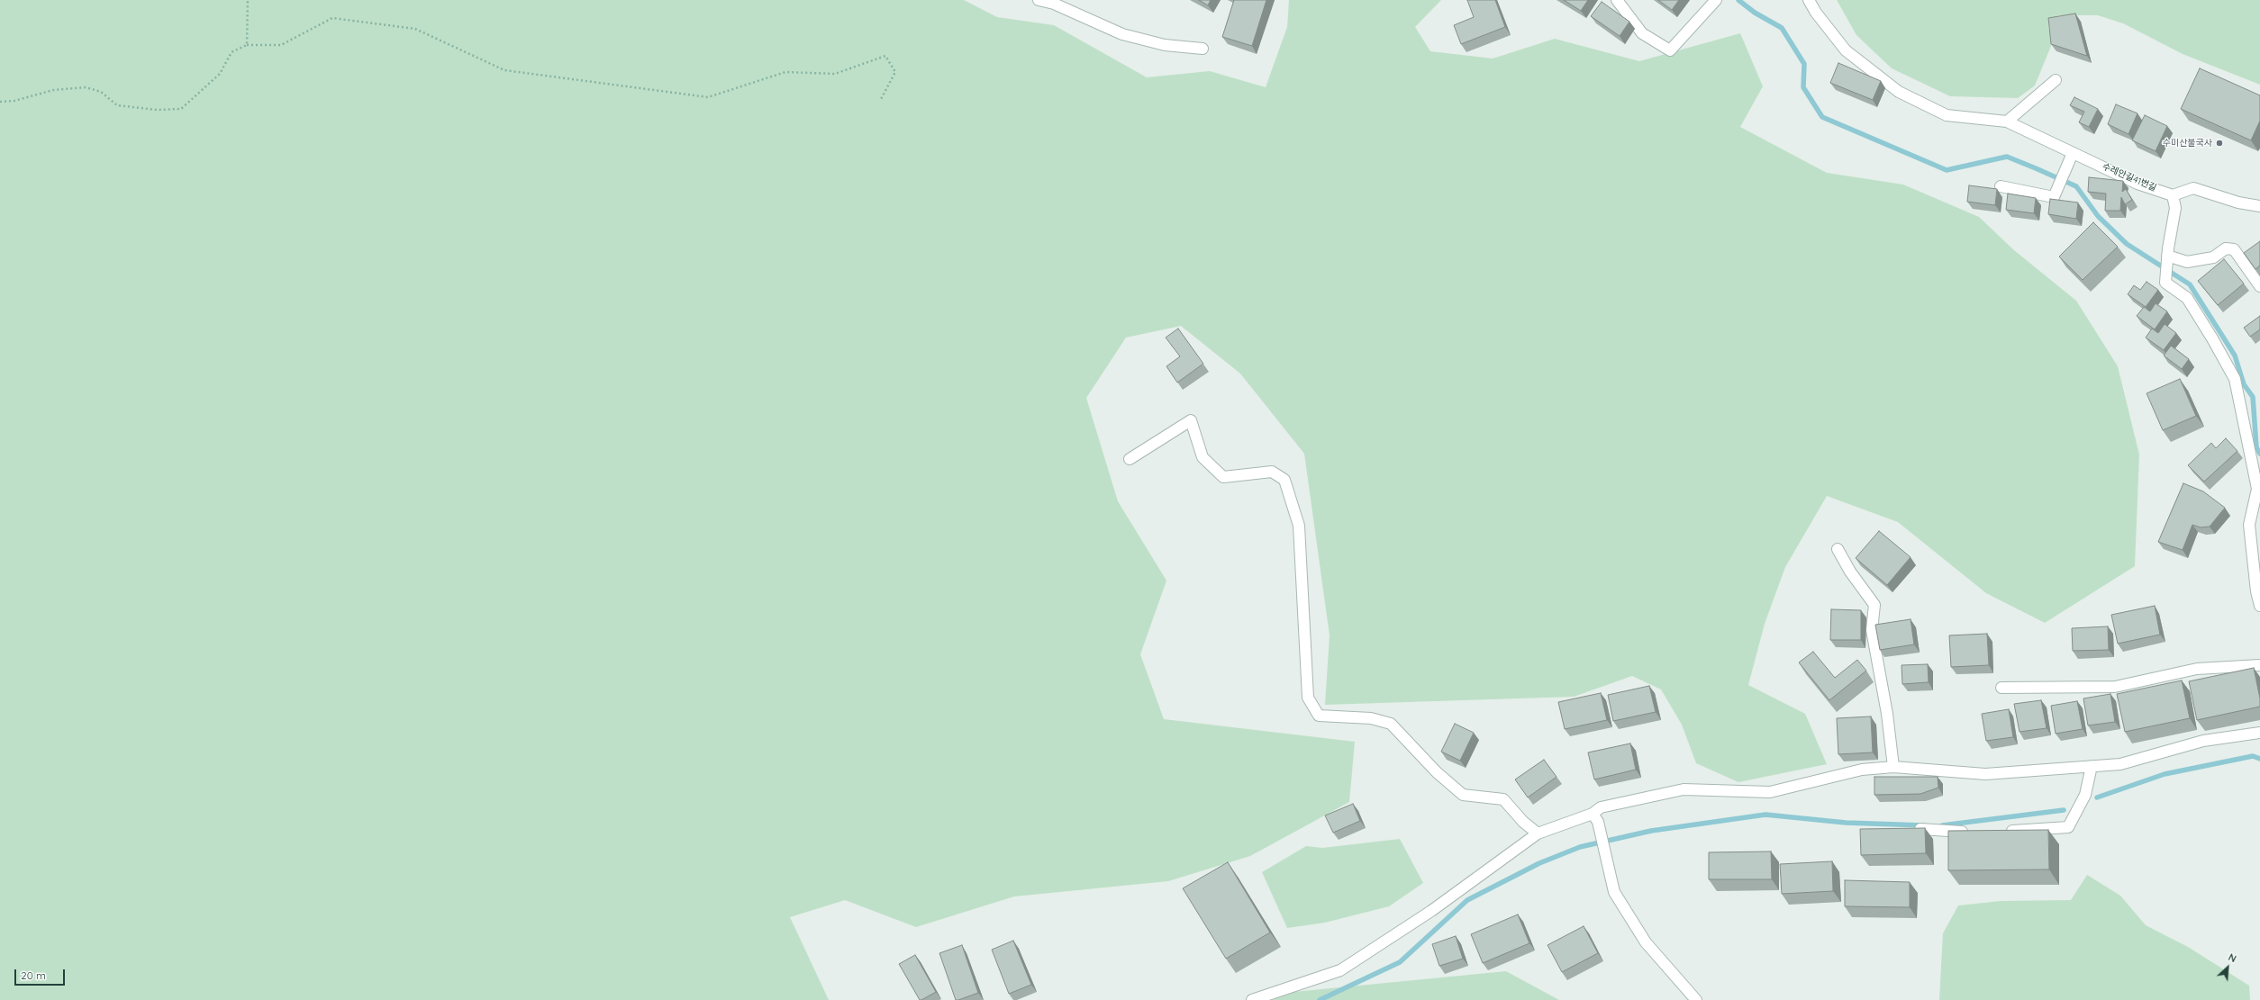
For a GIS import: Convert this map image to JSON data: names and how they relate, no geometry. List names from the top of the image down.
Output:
{
  "streets": {
    "lane": ["수레안길41번길"]
  },
  "places": ["수미산불국사"],
  "scale_bar": "20 m",
  "north": "top right"
}
